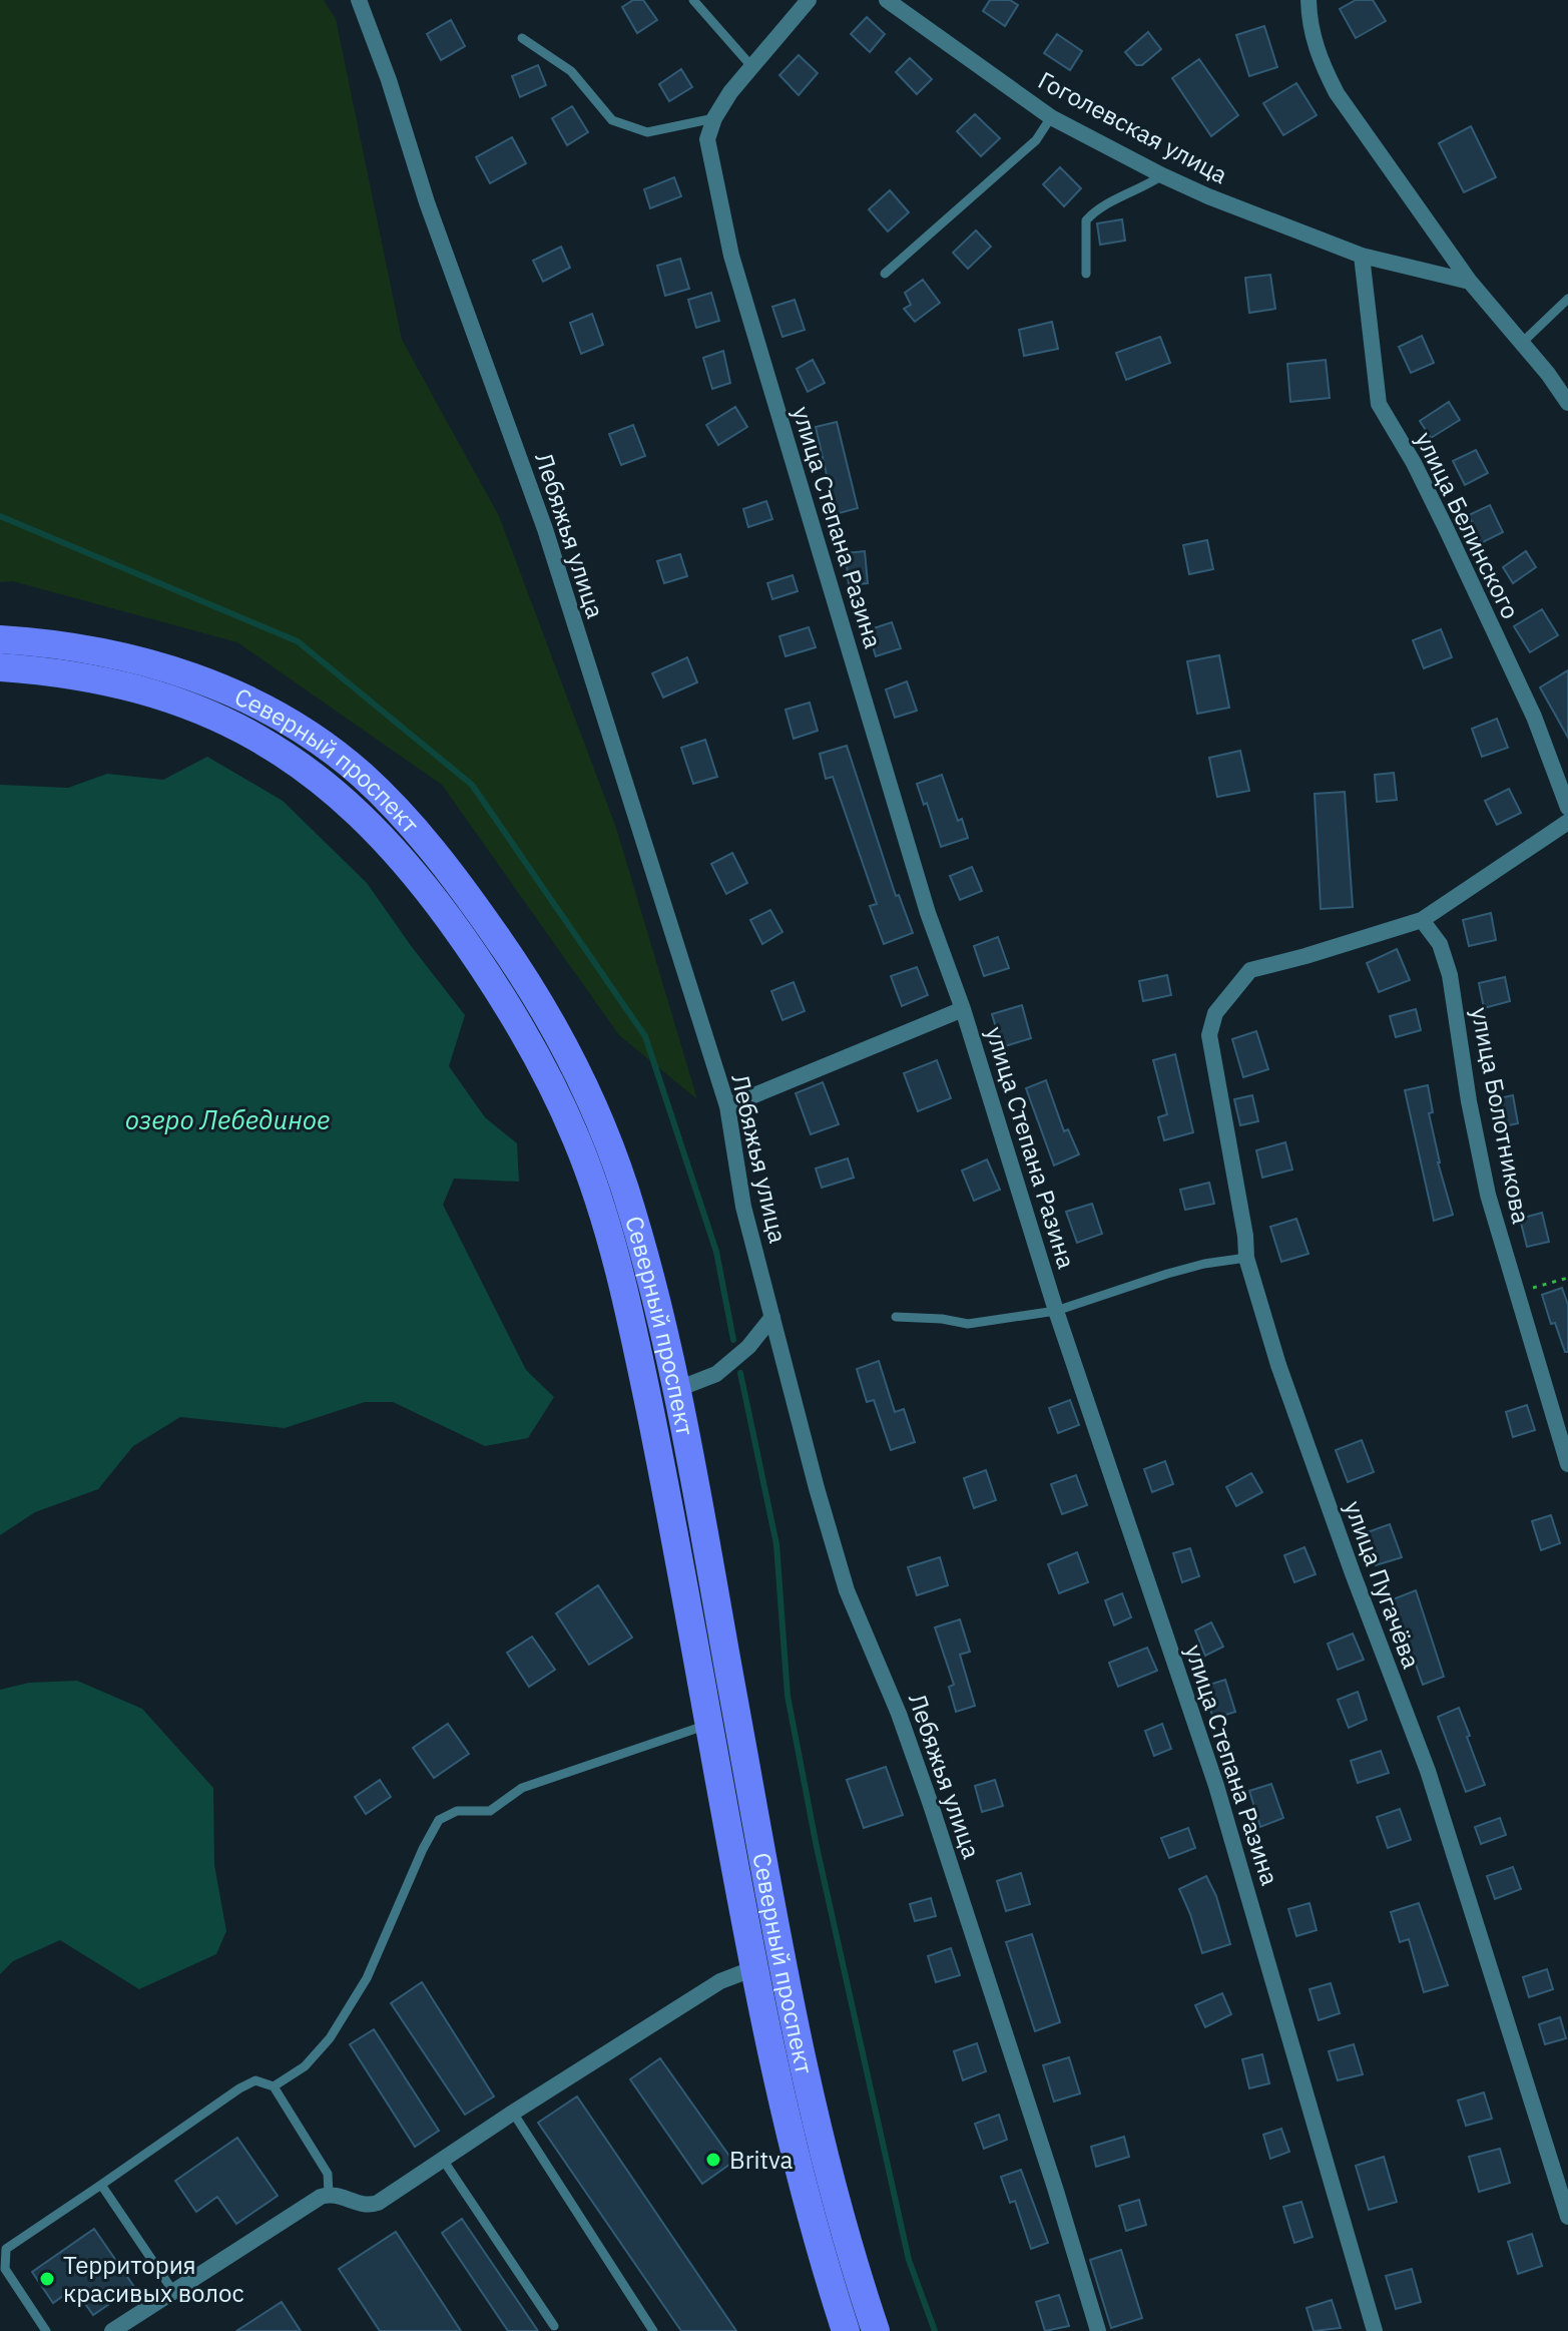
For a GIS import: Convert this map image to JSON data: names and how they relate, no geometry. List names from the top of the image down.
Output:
{
  "streets": {
    "main road": ["Северный проспект"],
    "street": [
      "Гоголевская улица",
      "улица Белинского",
      "улица Степана Разина",
      "Лебяжья улица",
      "улица Болотникова",
      "улица Пугачёва"
    ]
  },
  "crossings": [
    ["Гоголевская улица", "улица Белинского"],
    ["улица Болотникова", "улица Пугачёва"]
  ],
  "water": ["озеро Лебединое"],
  "places": ["Britva", "Территория красивых волос"]
}
